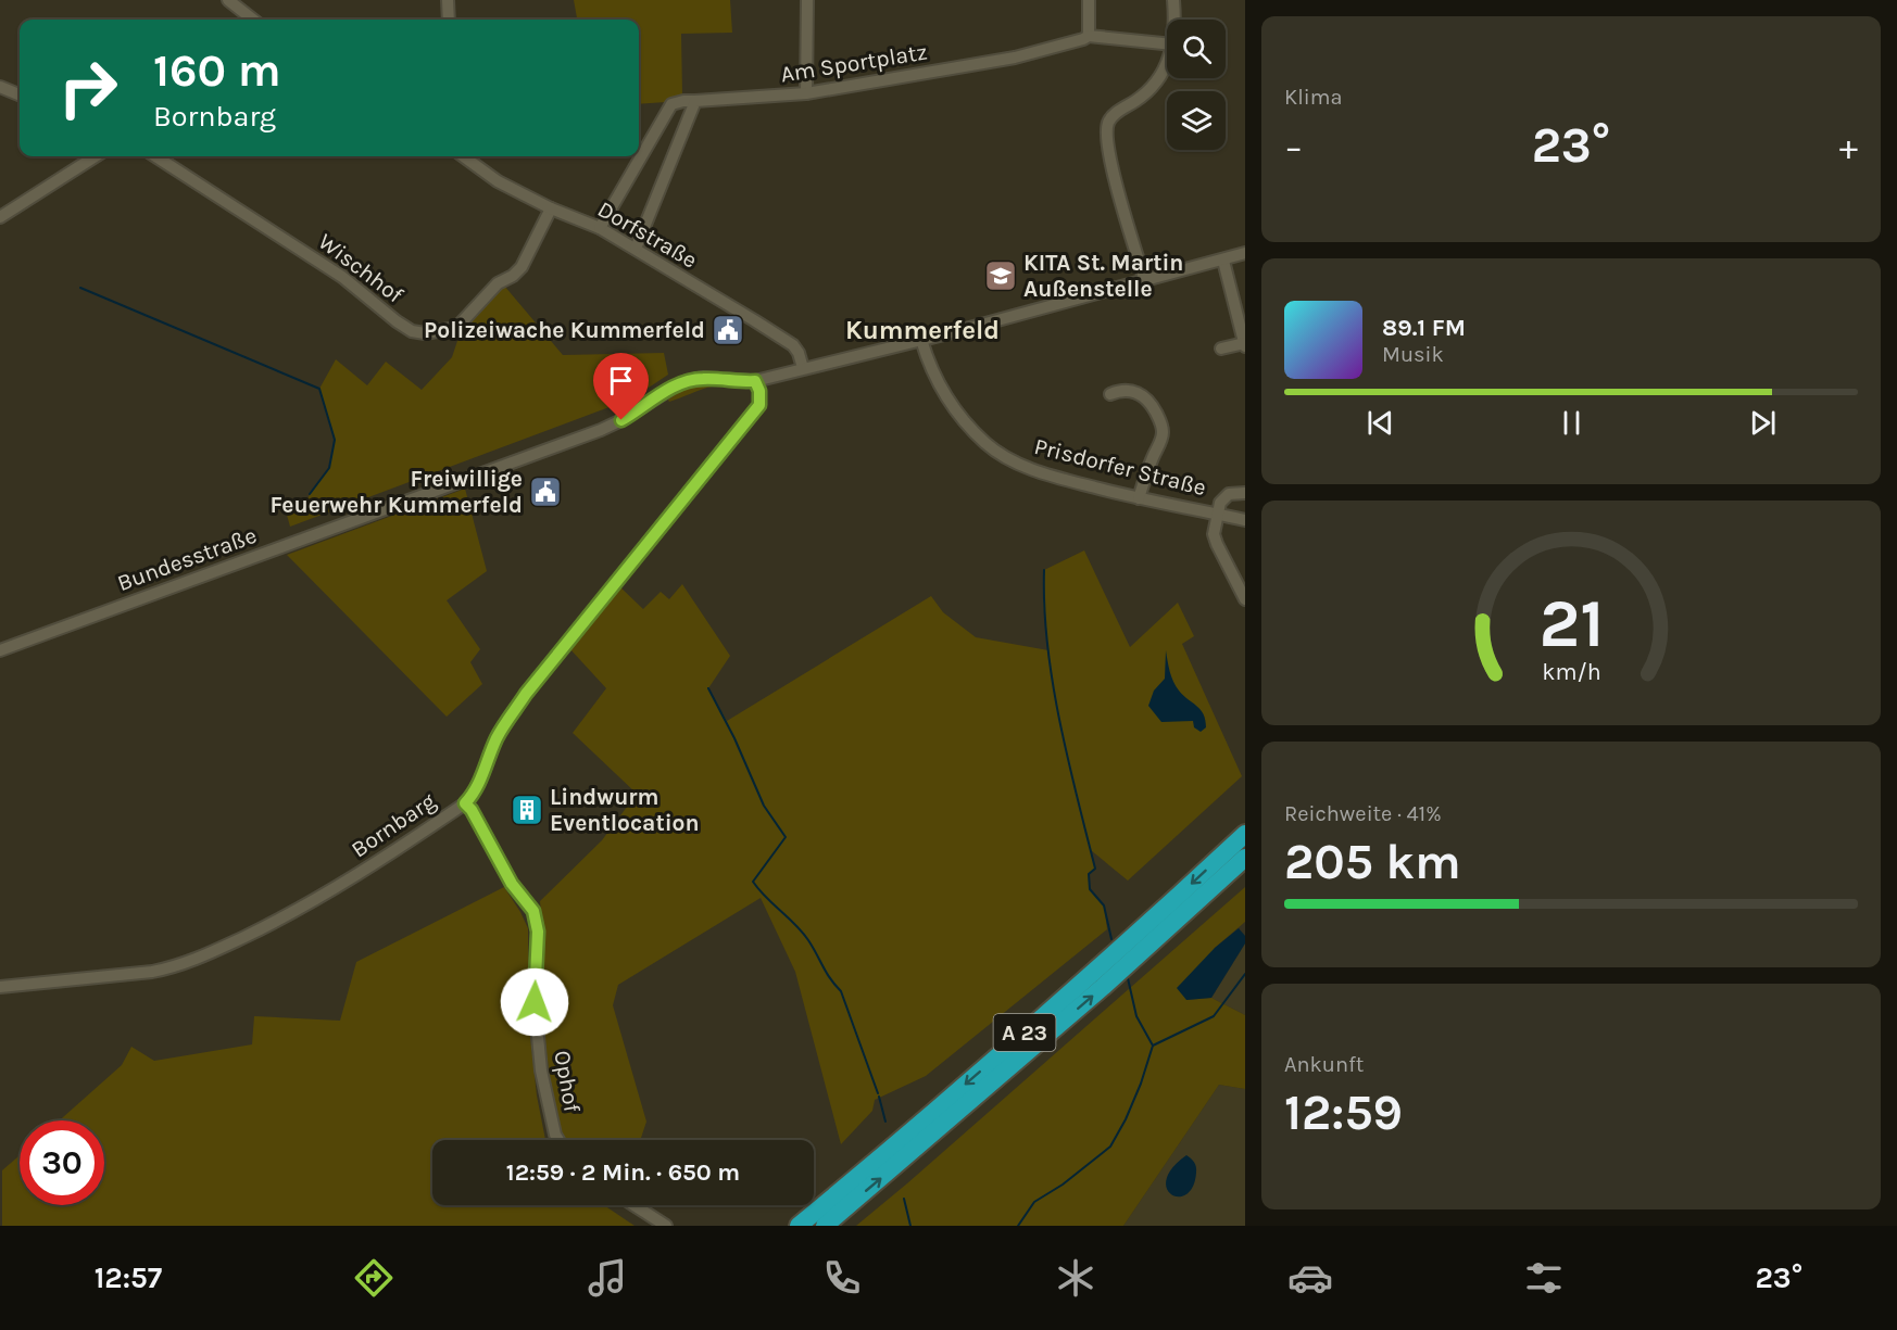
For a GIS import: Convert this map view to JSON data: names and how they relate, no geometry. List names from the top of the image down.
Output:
{
  "streets": {
    "highway": ["A 23"],
    "street": [
      "Am Sportplatz",
      "Dorfstraße",
      "Wischhof",
      "Prisdorfer Straße",
      "Bundesstraße",
      "Bornbarg",
      "Ophof"
    ]
  },
  "crossings": [
    ["Am Sportplatz", "Dorfstraße"],
    ["Dorfstraße", "Wischhof"],
    ["Dorfstraße", "Bundesstraße"],
    ["Prisdorfer Straße", "Bundesstraße"],
    ["Bundesstraße", "Bornbarg"],
    ["Bornbarg", "Ophof"]
  ],
  "districts": ["Kummerfeld"],
  "places": {
    "school or university": ["KITA St. Martin Außenstelle"],
    "public building": ["Polizeiwache Kummerfeld", "Freiwillige Feuerwehr Kummerfeld"],
    "building": ["Lindwurm Eventlocation"]
  },
  "page": {
    "tile": [
      "Klima",
      ["Reichweite · 41%", "205 km"],
      ["Ankunft", "12:59"]
    ],
    "turn": ["160 m", "Bornbarg"],
    "heat": ["−", "23°", "+"],
    "song": ["89.1 FM", "Musik"],
    "limit": "30",
    "trip": "12:59 · 2 Min. · 650 m",
    "tabs": ["12:57", "23°"],
    "gauge": ["21", "km/h"]
  }
}
